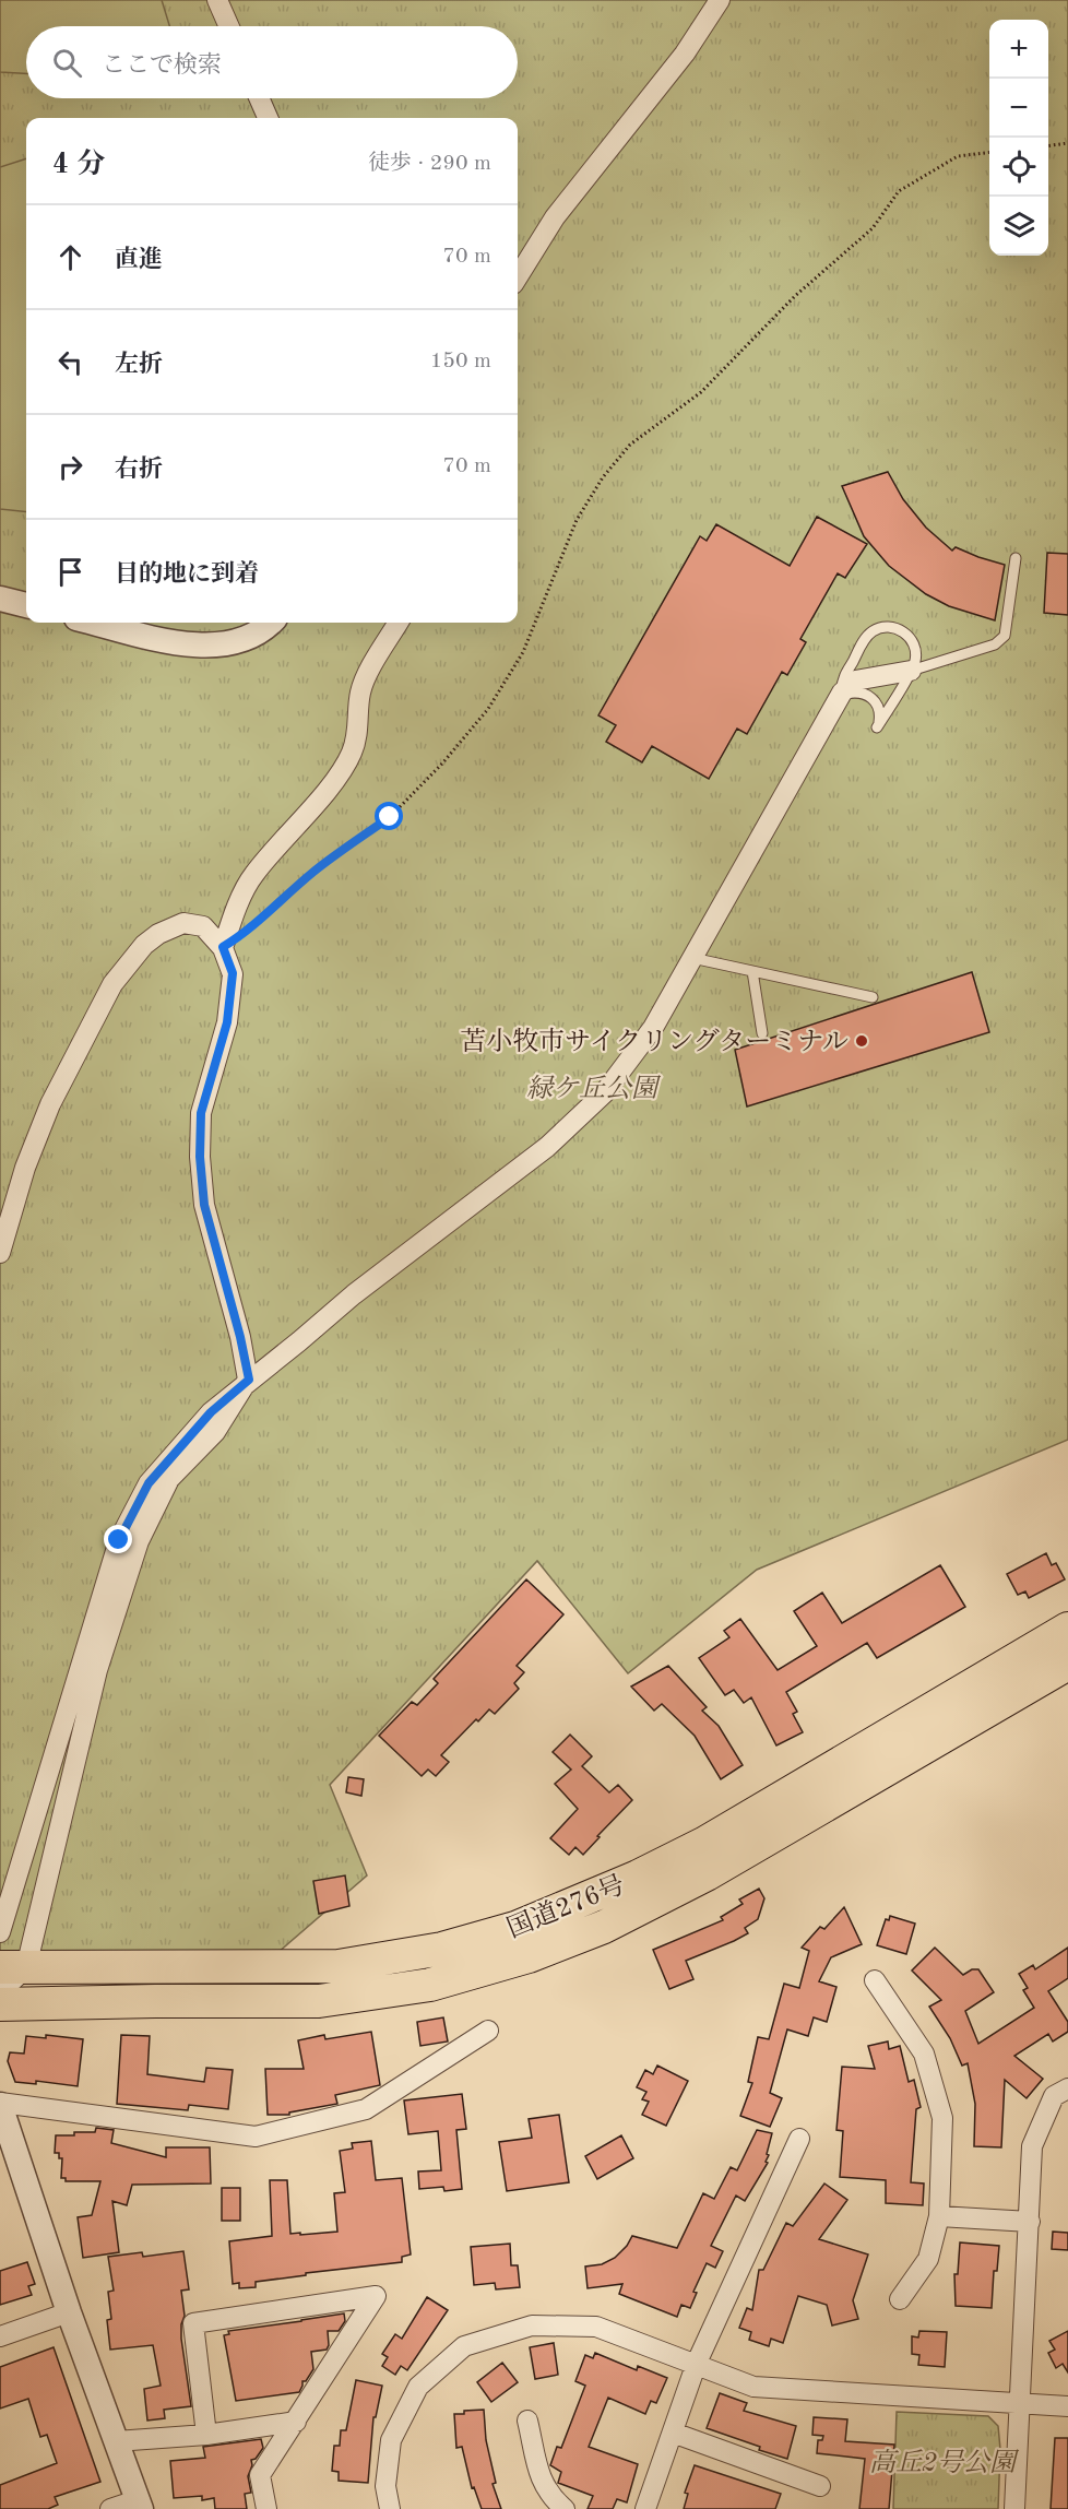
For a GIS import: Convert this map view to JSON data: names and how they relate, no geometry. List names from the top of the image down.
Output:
{
  "streets": {
    "highway": ["国道276号"]
  },
  "parks": ["緑ケ丘公園", "高丘2号公園"],
  "places": ["苫小牧市サイクリングターミナル"],
  "page": {
    "map_buttons": ["+", "−"],
    "search": "ここで検索",
    "heading": ["4 分", "徒歩 · 290 m"],
    "list": [
      ["直進", "70 m"],
      ["左折", "150 m"],
      ["右折", "70 m"],
      "目的地に到着"
    ]
  }
}
